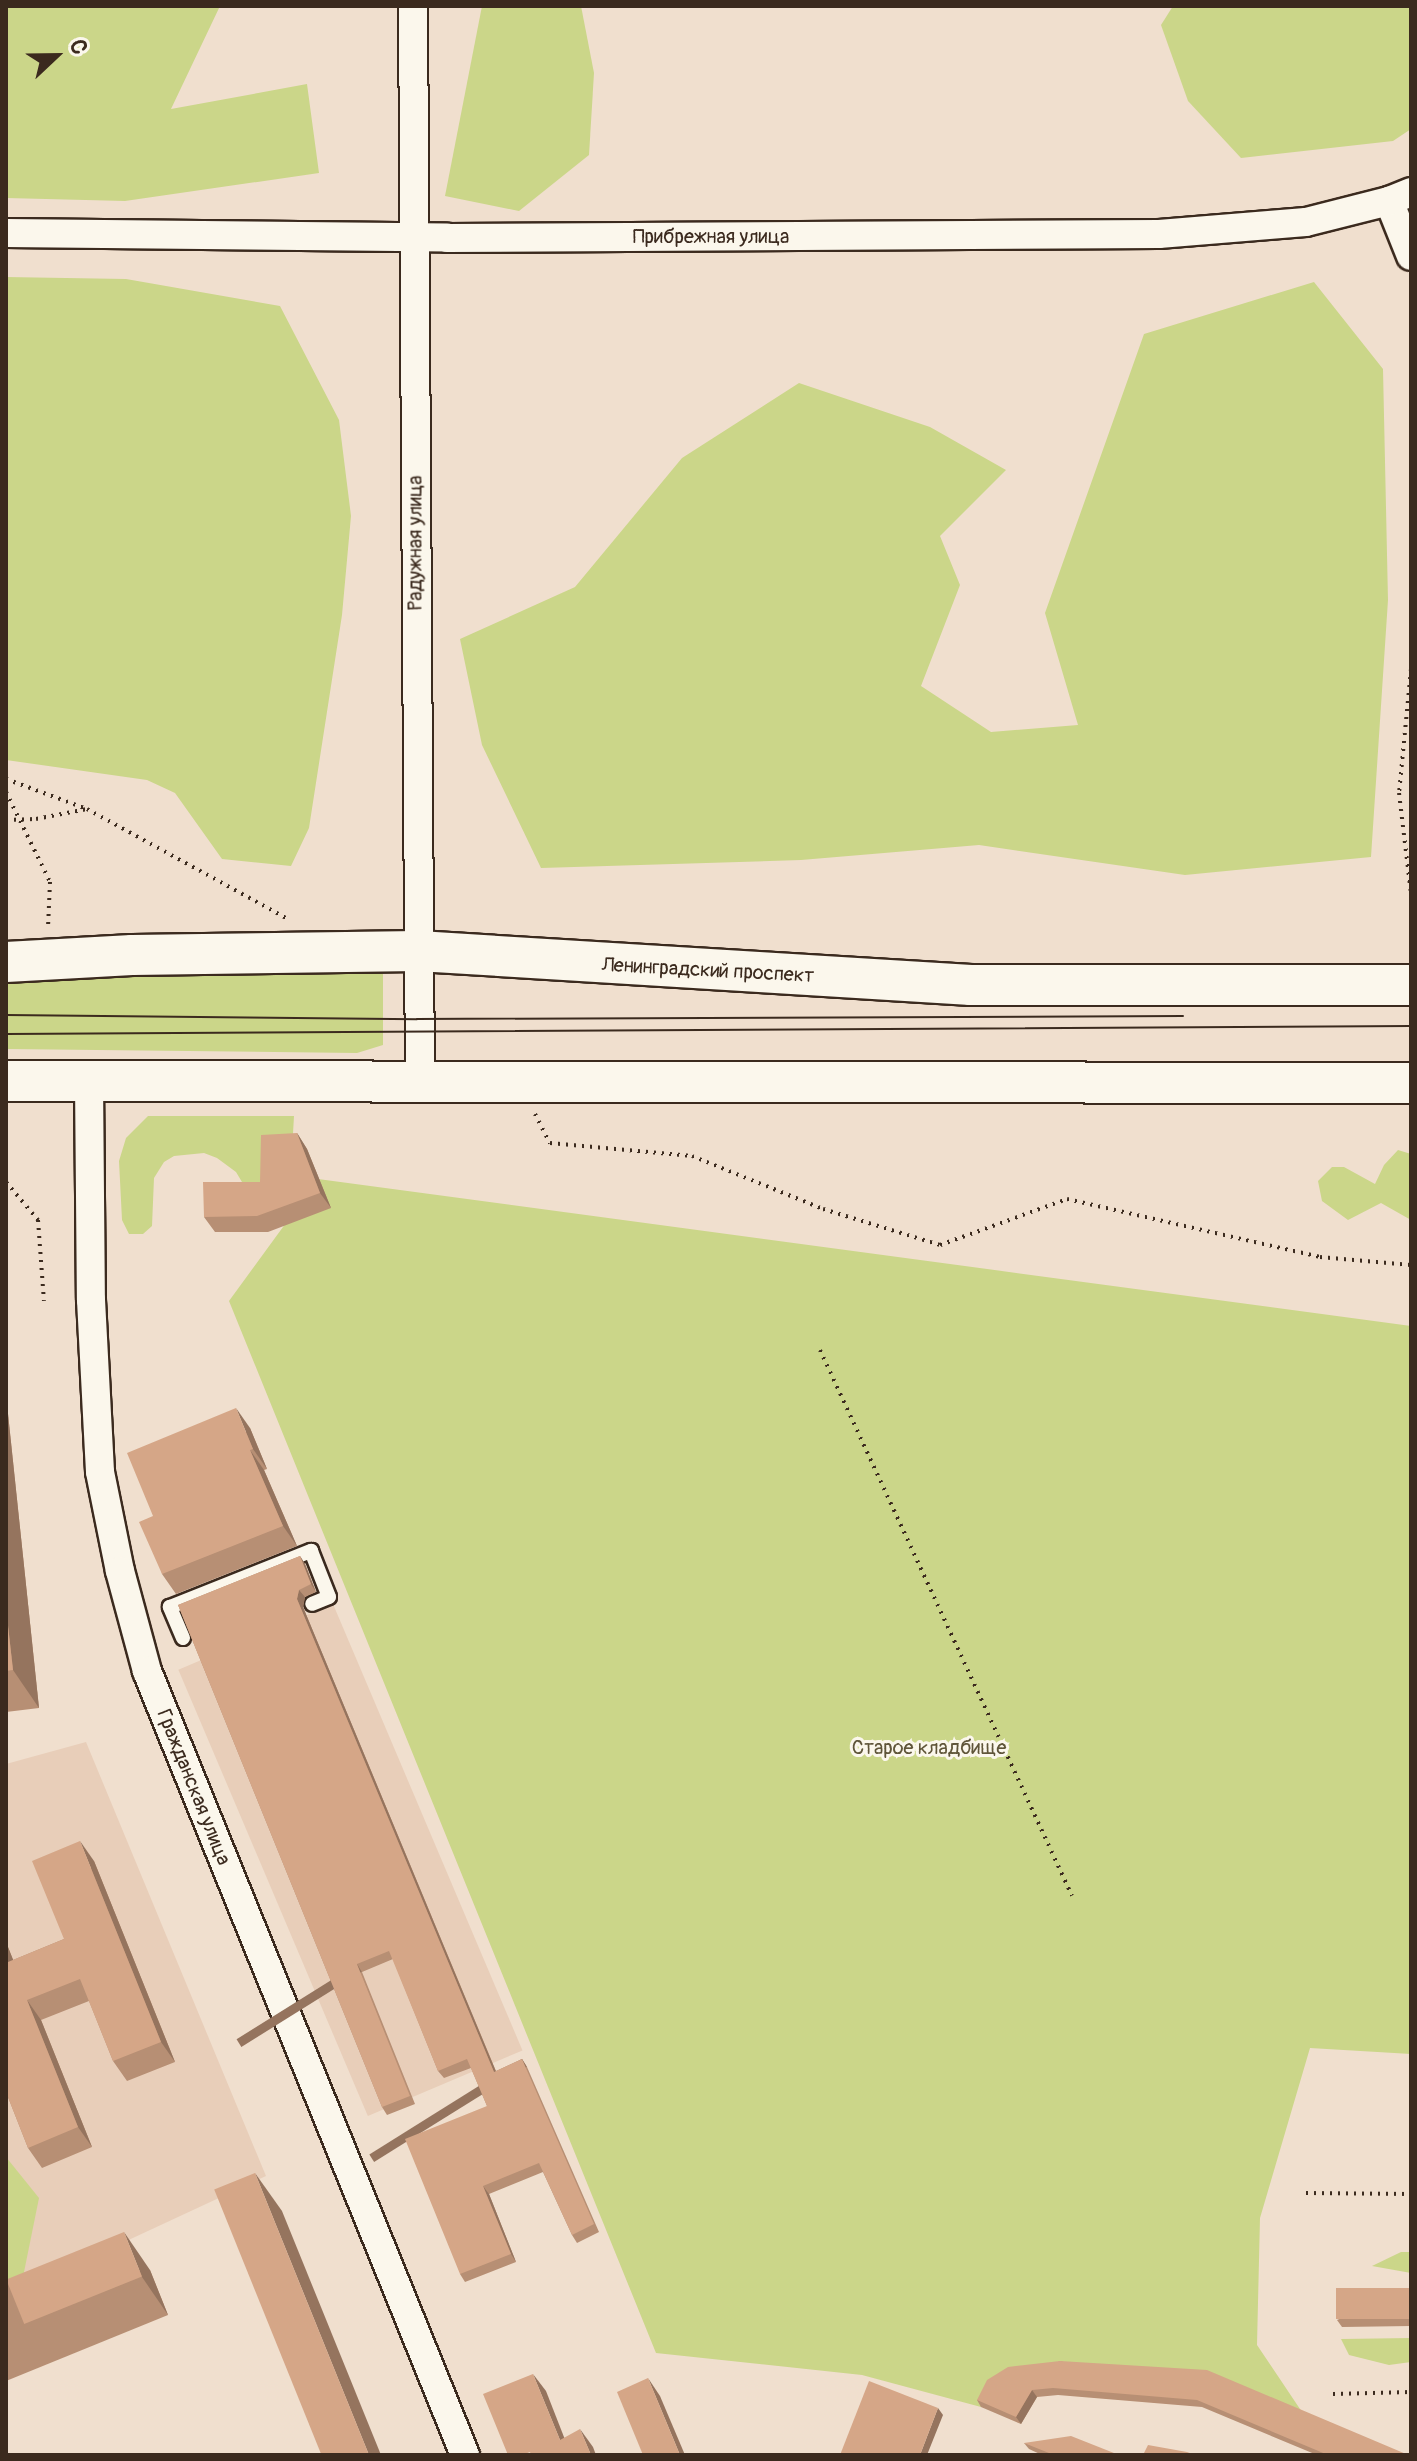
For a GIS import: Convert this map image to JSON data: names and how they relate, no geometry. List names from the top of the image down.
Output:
{
  "streets": {
    "main road": ["Ленинградский проспект"],
    "street": ["Прибрежная улица", "Радужная улица", "Гражданская улица"]
  },
  "crossings": [
    ["Прибрежная улица", "Радужная улица"],
    ["Радужная улица", "Ленинградский проспект"]
  ],
  "parks": ["Старое кладбище"],
  "north": "right"
}
